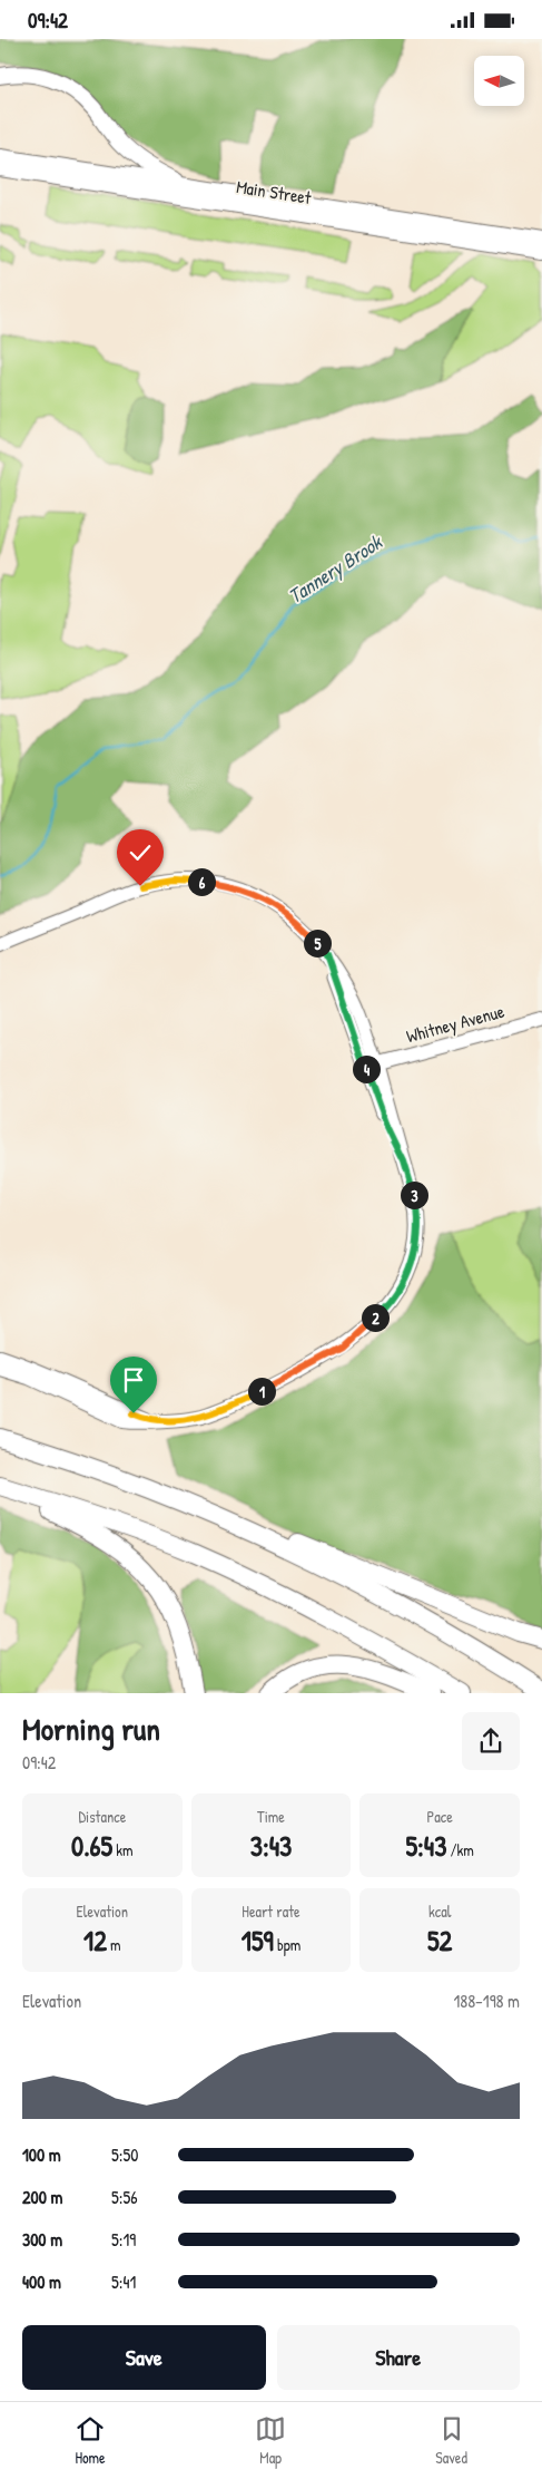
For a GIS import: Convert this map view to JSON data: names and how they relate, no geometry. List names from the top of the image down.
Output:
{
  "streets": {
    "main road": ["Main Street", "Whitney Avenue"]
  },
  "water": ["Tannery Brook"],
  "north": "left",
  "page": {
    "status": "09:42",
    "pins": [
      "6",
      "5",
      "4",
      "3",
      "2",
      "1"
    ],
    "heading": ["Morning run", "09:42"],
    "stats": [
      ["Distance", "0.65 km"],
      ["Time", "3:43"],
      ["Pace", "5:43 /km"],
      ["Elevation", "12 m"],
      ["Heart rate", "159 bpm"],
      ["kcal", "52"]
    ],
    "chart": ["Elevation", "188–198 m"],
    "list": [
      {
        "name": "100 m",
        "note": "5:50"
      },
      {
        "name": "200 m",
        "note": "5:56"
      },
      {
        "name": "300 m",
        "note": "5:19"
      },
      {
        "name": "400 m",
        "note": "5:41"
      }
    ],
    "buttons": ["Save", "Share"],
    "tabs": ["Home", "Map", "Saved"]
  }
}
